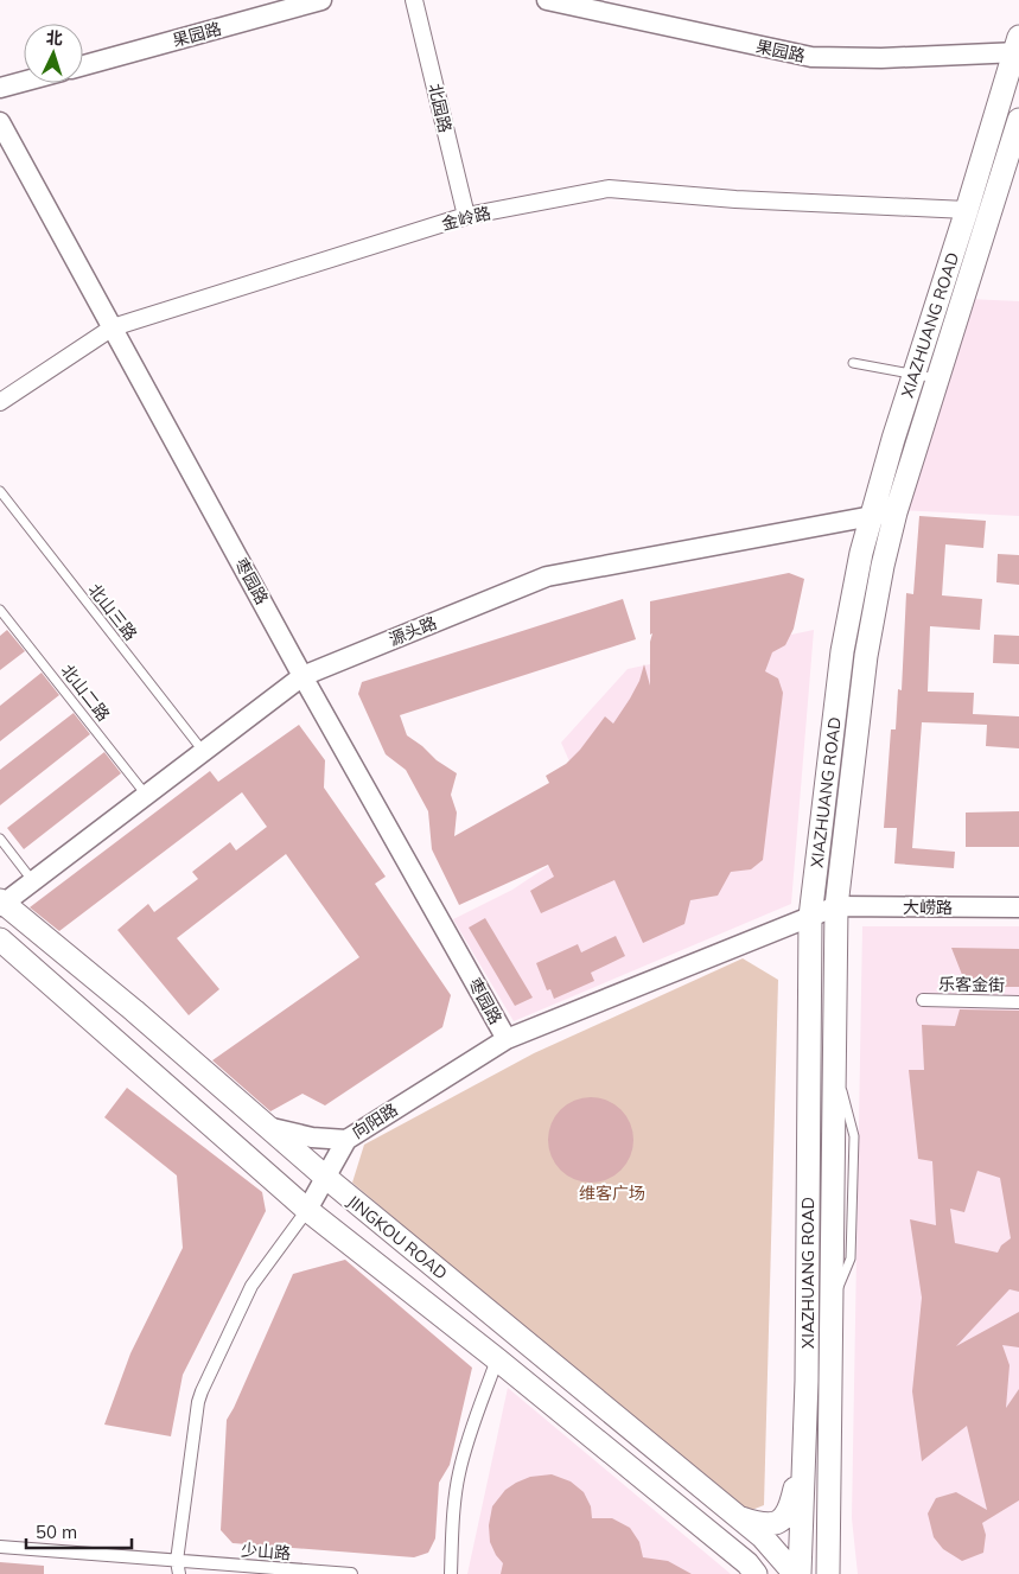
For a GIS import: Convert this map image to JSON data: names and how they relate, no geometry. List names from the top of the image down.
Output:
{
  "streets": {
    "main road": ["XIAZHUANG ROAD", "JINGKOU ROAD"],
    "street": [
      "果园路",
      "北园路",
      "金岭路",
      "枣园路",
      "源头路",
      "大崂路",
      "乐客金街",
      "向阳路",
      "少山路"
    ],
    "lane": ["北山三路", "北山二路"]
  },
  "crossings": [
    ["果园路", "XIAZHUANG ROAD"],
    ["北园路", "金岭路"],
    ["金岭路", "XIAZHUANG ROAD"],
    ["金岭路", "枣园路"],
    ["XIAZHUANG ROAD", "源头路"],
    ["XIAZHUANG ROAD", "大崂路"],
    ["XIAZHUANG ROAD", "向阳路"],
    ["枣园路", "源头路"],
    ["枣园路", "向阳路"],
    ["北山三路", "源头路"],
    ["源头路", "北山二路"],
    ["源头路", "JINGKOU ROAD"],
    ["大崂路", "向阳路"],
    ["向阳路", "JINGKOU ROAD"],
    ["向阳路", "少山路"]
  ],
  "parks": ["维客广场"],
  "scale_bar": "50 m",
  "north": "top"
}
